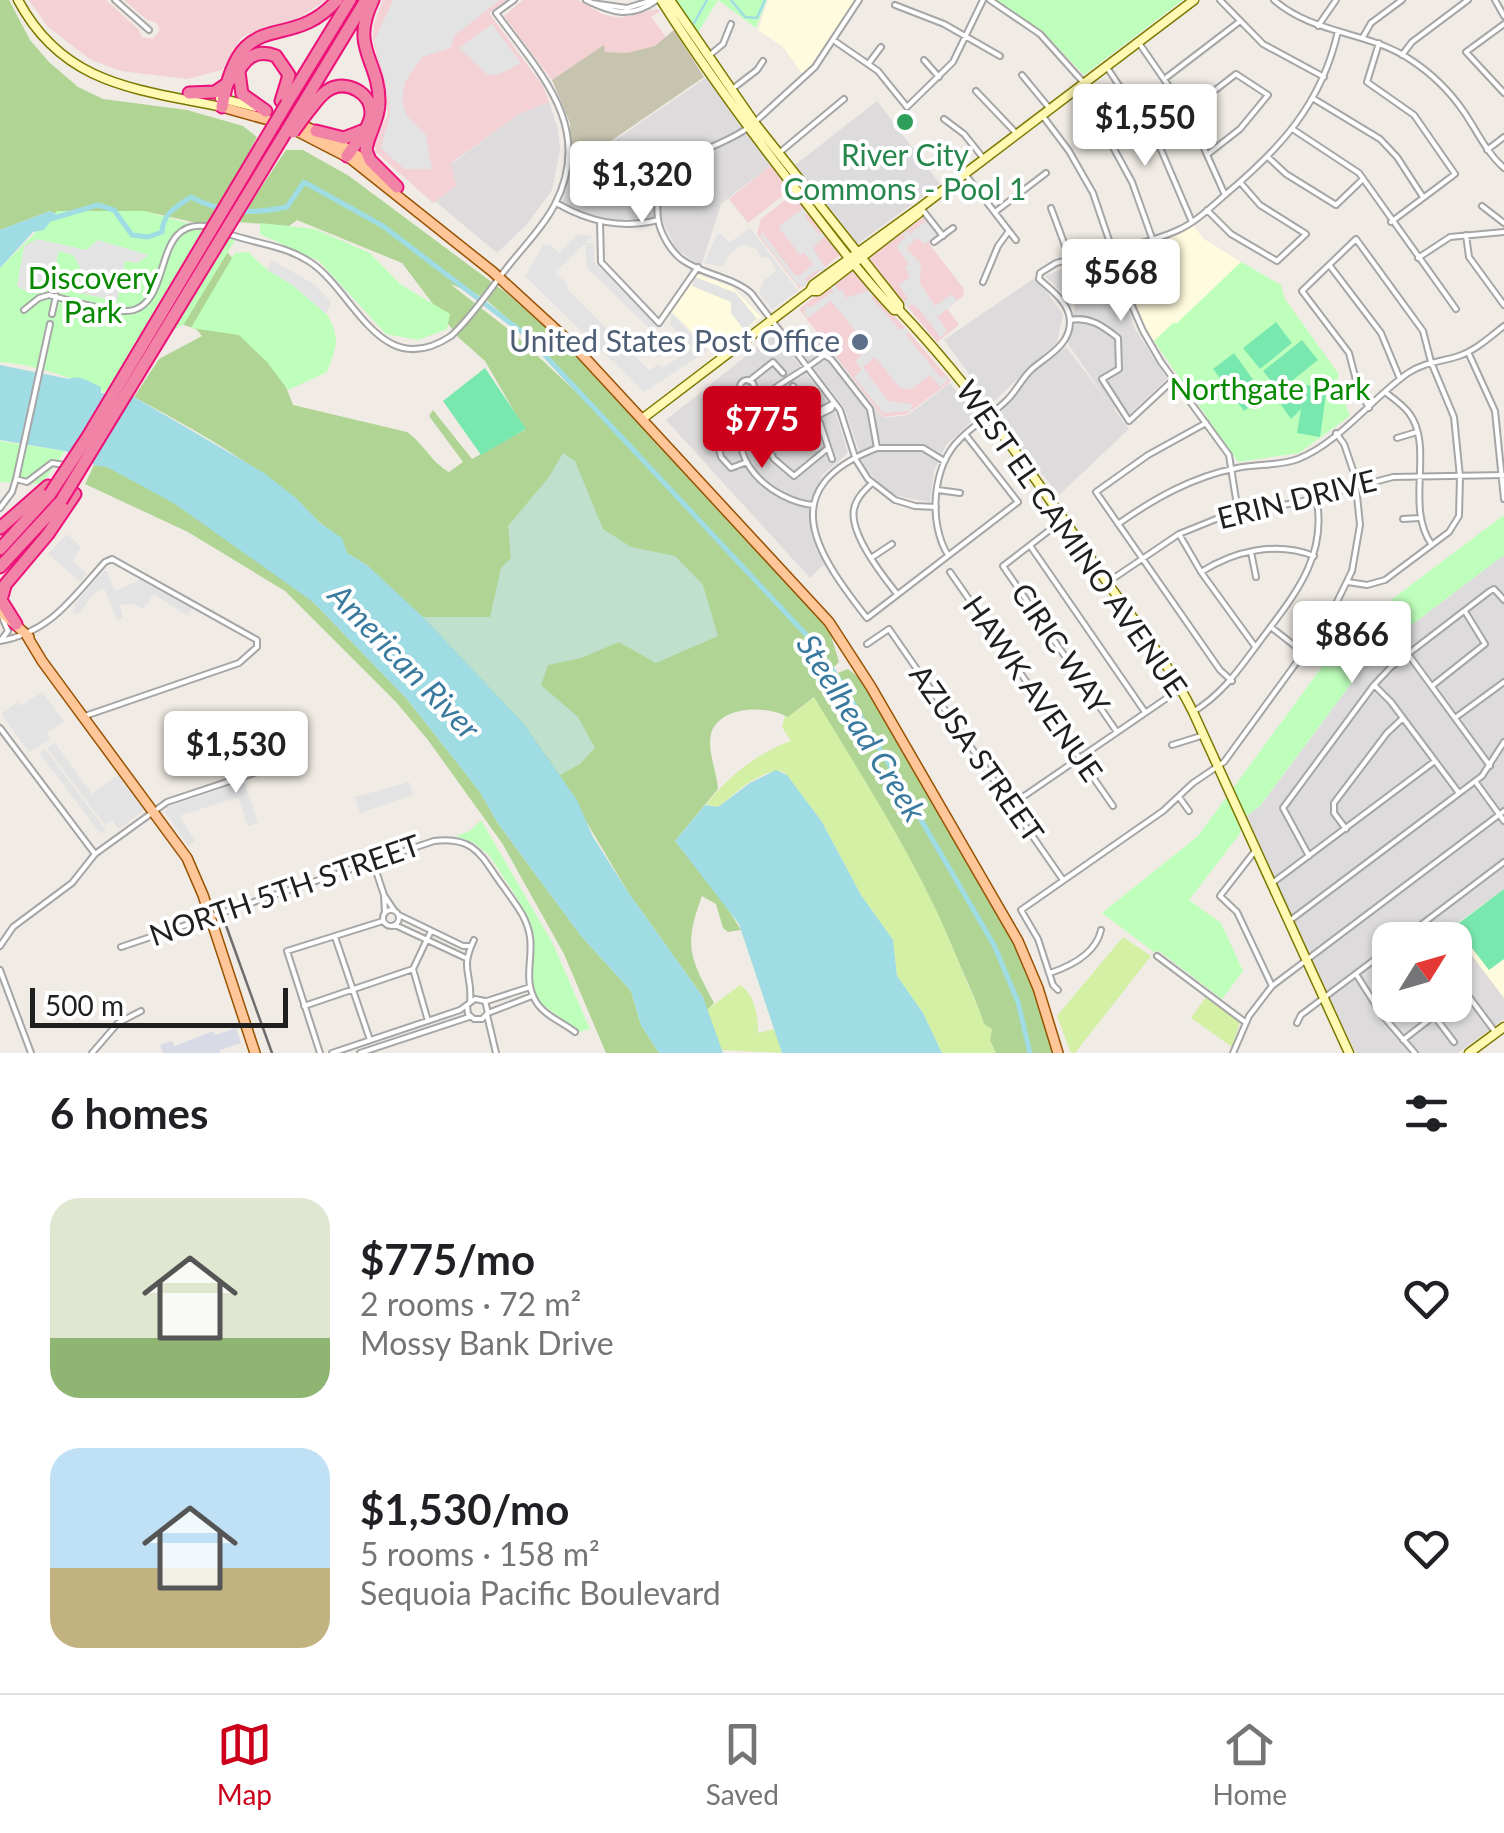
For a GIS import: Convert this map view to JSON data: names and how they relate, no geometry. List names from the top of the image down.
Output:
{
  "streets": {
    "main road": ["WEST EL CAMINO AVENUE"],
    "street": [
      "ERIN DRIVE",
      "CIRIC WAY",
      "HAWK AVENUE",
      "AZUSA STREET",
      "NORTH 5TH STREET"
    ]
  },
  "crossings": [
    ["ERIN DRIVE", "WEST EL CAMINO AVENUE"]
  ],
  "water": ["American River", "Steelhead Creek"],
  "parks": ["Discovery Park", "Northgate Park"],
  "places": ["River City Commons - Pool 1", "United States Post Office"],
  "scale_bar": "500 m",
  "north": "top right",
  "page": {
    "price": [
      "$1,550",
      "$1,320",
      "$568",
      "$775",
      "$866",
      "$1,530"
    ],
    "scale": "500 m",
    "heading": "6 homes",
    "list": [
      {
        "name": "$775/mo",
        "note": "2 rooms · 72 m² · Mossy Bank Drive"
      },
      {
        "name": "$1,530/mo",
        "note": "5 rooms · 158 m² · Sequoia Pacific Boulevard"
      }
    ],
    "tabs": ["Map", "Saved", "Home"]
  }
}
